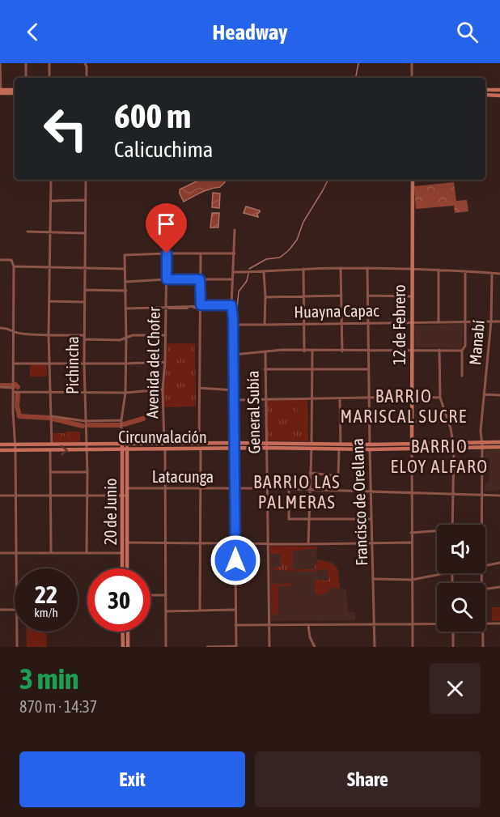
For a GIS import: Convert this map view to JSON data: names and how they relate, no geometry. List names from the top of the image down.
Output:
{
  "streets": {
    "main road": ["12 de Febrero", "Circunvalación", "20 de Junio"],
    "street": [
      "Huayna Capac",
      "Manabí",
      "Avenida del Chofer",
      "Pichincha",
      "General Subía",
      "Latacunga",
      "Francisco de Orellana"
    ]
  },
  "crossings": [
    ["Huayna Capac", "12 de Febrero"],
    ["Huayna Capac", "Manabí"],
    ["Huayna Capac", "Francisco de Orellana"],
    ["12 de Febrero", "Circunvalación"],
    ["12 de Febrero", "Latacunga"],
    ["Manabí", "Circunvalación"],
    ["Manabí", "Latacunga"],
    ["Avenida del Chofer", "Circunvalación"],
    ["Avenida del Chofer", "Latacunga"],
    ["Pichincha", "Circunvalación"],
    ["General Subía", "Circunvalación"],
    ["General Subía", "Latacunga"],
    ["Circunvalación", "Francisco de Orellana"],
    ["Circunvalación", "20 de Junio"],
    ["Latacunga", "Francisco de Orellana"],
    ["Latacunga", "20 de Junio"]
  ],
  "districts": ["BARRIO MARISCAL SUCRE", "BARRIO ELOY ALFARO", "BARRIO LAS PALMERAS"],
  "page": {
    "header": "Headway",
    "turn": ["600 m", "Calicuchima"],
    "speed": "22 km/h",
    "limit": "30",
    "heading": ["3 min", "870 m · 14:37"],
    "buttons": ["Exit", "Share"]
  }
}
